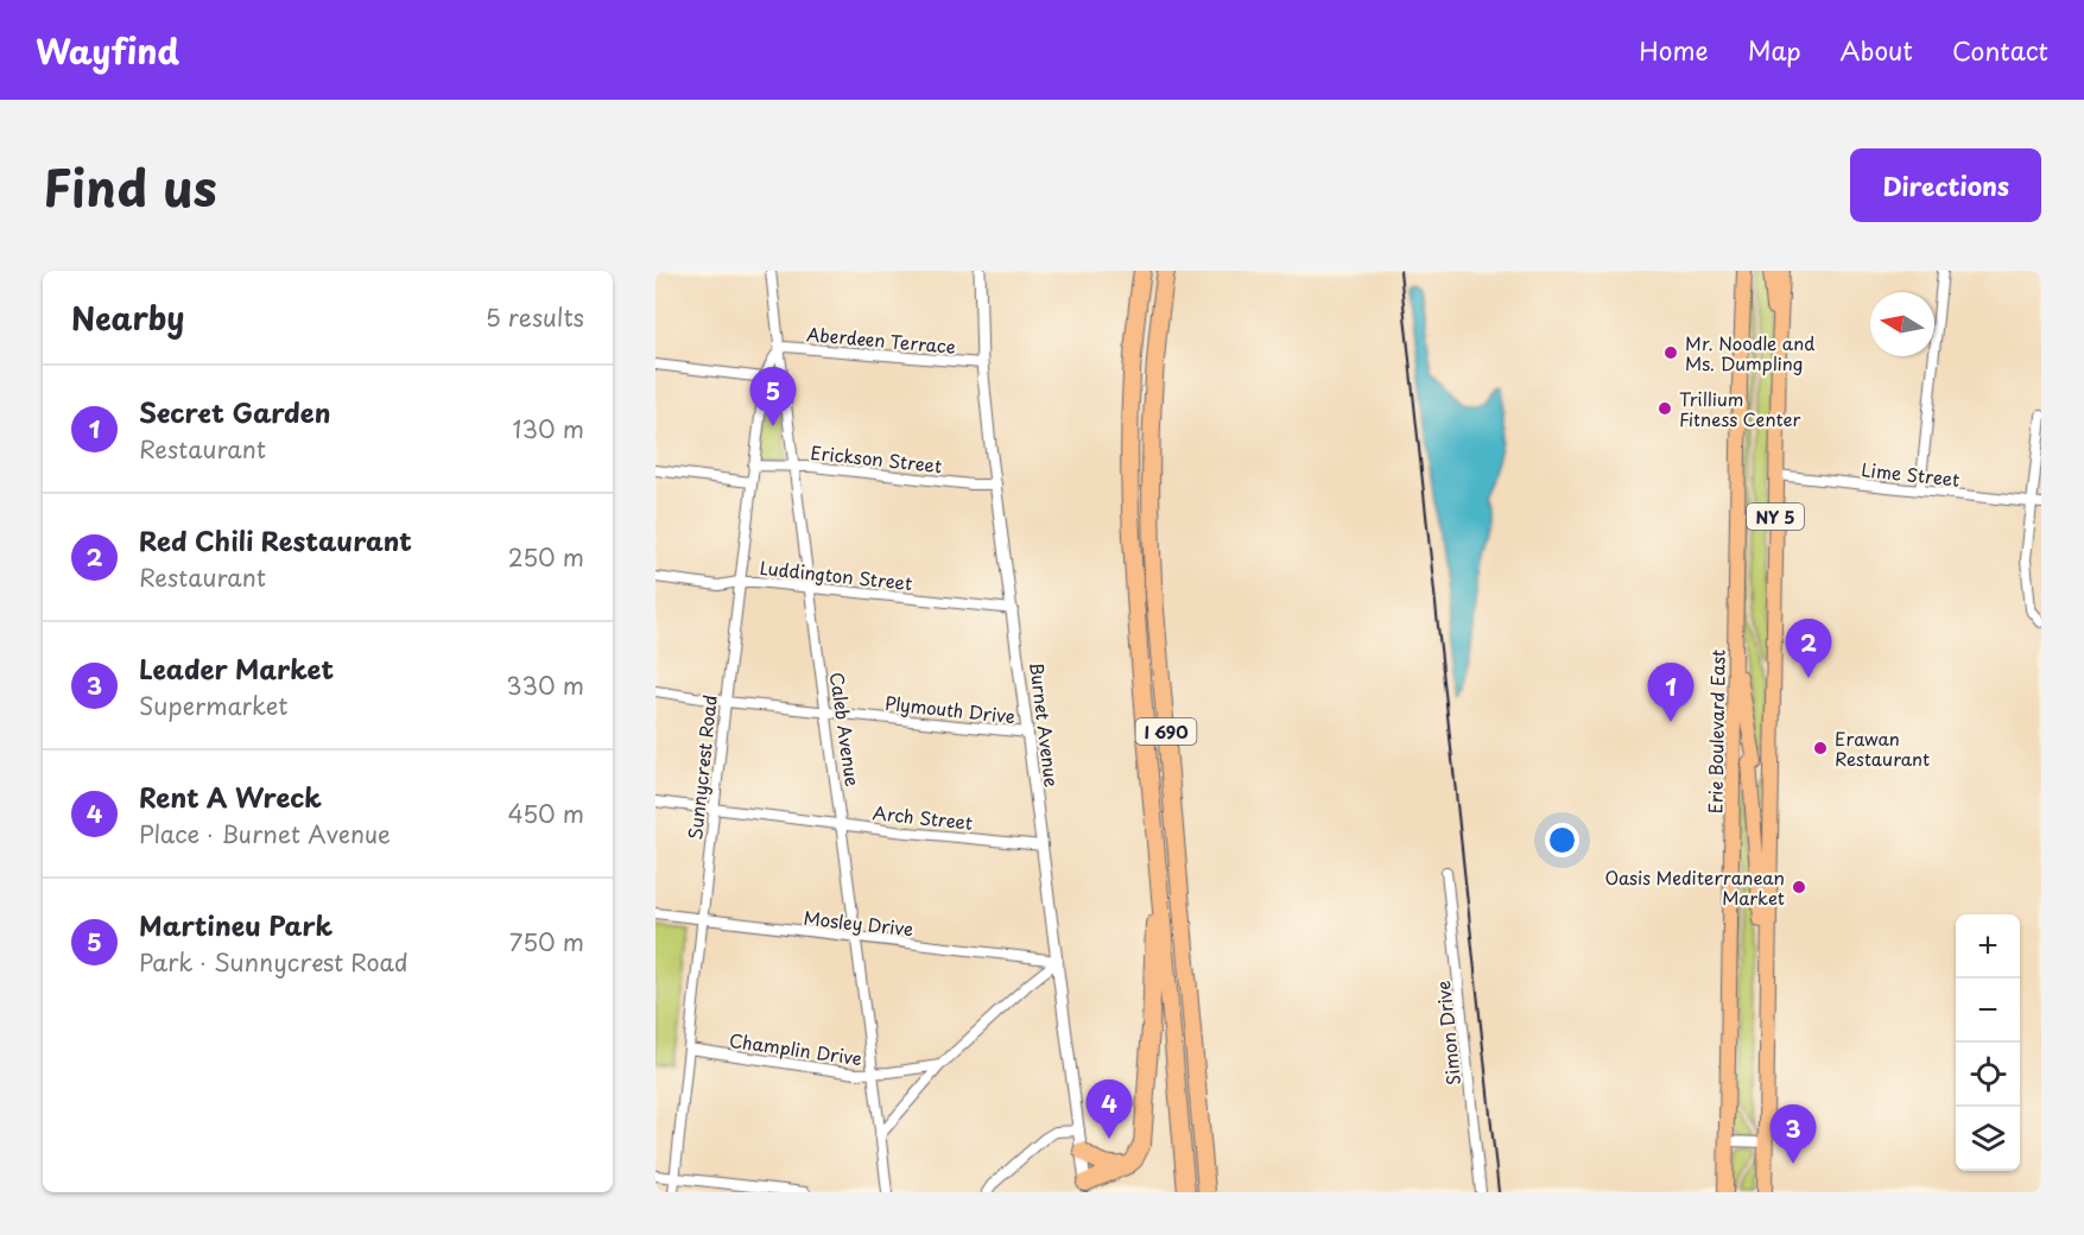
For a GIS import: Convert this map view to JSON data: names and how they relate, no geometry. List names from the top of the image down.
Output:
{
  "streets": {
    "highway": ["I 690"],
    "main road": ["NY 5", "Erie Boulevard East"],
    "street": [
      "Aberdeen Terrace",
      "Erickson Street",
      "Lime Street",
      "Luddington Street",
      "Plymouth Drive",
      "Burnet Avenue",
      "Caleb Avenue",
      "Sunnycrest Road",
      "Arch Street",
      "Mosley Drive",
      "Simon Drive",
      "Champlin Drive"
    ]
  },
  "crossings": [
    ["Aberdeen Terrace", "Burnet Avenue"],
    ["Aberdeen Terrace", "Caleb Avenue"],
    ["Aberdeen Terrace", "Sunnycrest Road"],
    ["Erickson Street", "Burnet Avenue"],
    ["Erickson Street", "Caleb Avenue"],
    ["Erickson Street", "Sunnycrest Road"],
    ["Lime Street", "NY 5"],
    ["Luddington Street", "Burnet Avenue"],
    ["Luddington Street", "Caleb Avenue"],
    ["Luddington Street", "Sunnycrest Road"],
    ["Plymouth Drive", "Burnet Avenue"],
    ["Plymouth Drive", "Caleb Avenue"],
    ["Plymouth Drive", "Sunnycrest Road"],
    ["Burnet Avenue", "Arch Street"],
    ["Burnet Avenue", "Mosley Drive"],
    ["Caleb Avenue", "Sunnycrest Road"],
    ["Caleb Avenue", "Arch Street"],
    ["Caleb Avenue", "Mosley Drive"],
    ["Caleb Avenue", "Champlin Drive"],
    ["Sunnycrest Road", "Arch Street"],
    ["Sunnycrest Road", "Mosley Drive"],
    ["Sunnycrest Road", "Champlin Drive"]
  ],
  "places": [
    "Mr. Noodle and Ms. Dumpling",
    "Trillium Fitness Center",
    "Erawan Restaurant",
    "Oasis Mediterranean Market"
  ],
  "north": "left",
  "page": {
    "header": "Wayfind",
    "nav": [
      "Home",
      "Map",
      "About",
      "Contact"
    ],
    "title": "Find us",
    "buttons": "Directions",
    "heading": ["Nearby", "5 results"],
    "list": [
      {
        "mark": "1",
        "name": "Secret Garden",
        "note": "Restaurant",
        "value": "130 m"
      },
      {
        "mark": "2",
        "name": "Red Chili Restaurant",
        "note": "Restaurant",
        "value": "250 m"
      },
      {
        "mark": "3",
        "name": "Leader Market",
        "note": "Supermarket",
        "value": "330 m"
      },
      {
        "mark": "4",
        "name": "Rent A Wreck",
        "note": "Place · Burnet Avenue",
        "value": "450 m"
      },
      {
        "mark": "5",
        "name": "Martineu Park",
        "note": "Park · Sunnycrest Road",
        "value": "750 m"
      }
    ],
    "pins": [
      "5",
      "2",
      "1",
      "4",
      "3"
    ],
    "map_buttons": ["+", "−"]
  }
}
